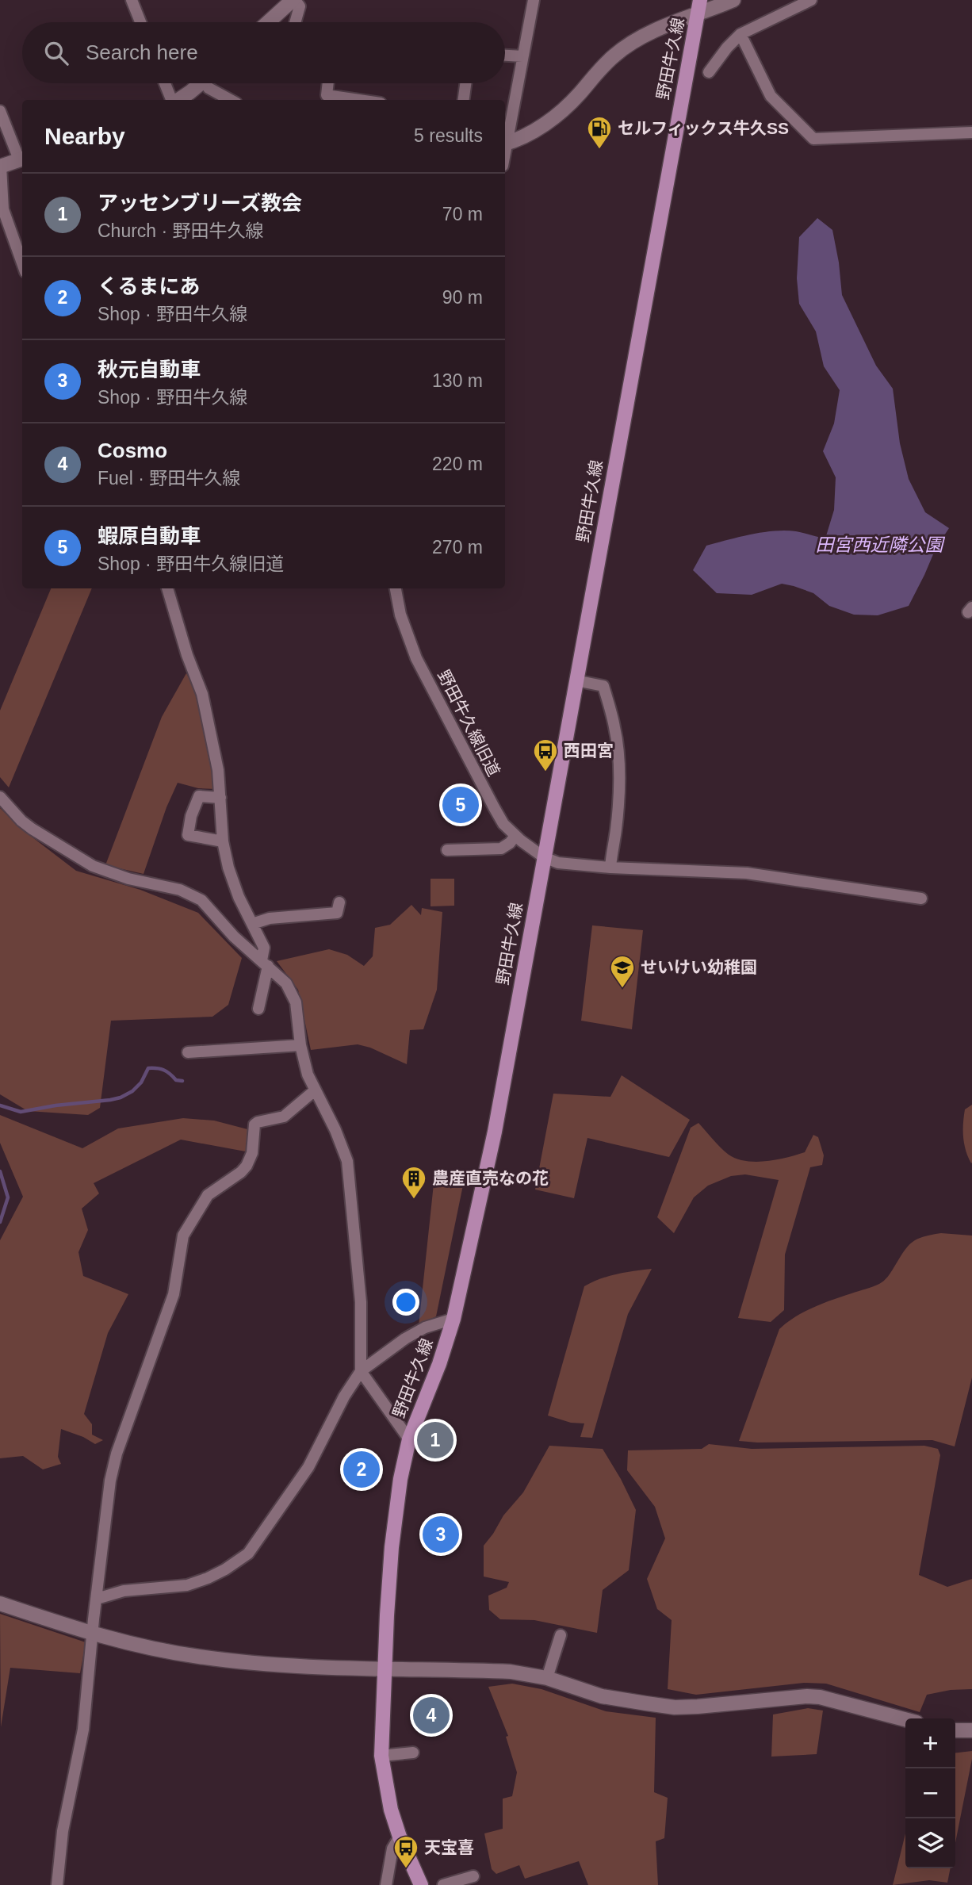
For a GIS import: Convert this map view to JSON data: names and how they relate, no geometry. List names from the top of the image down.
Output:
{
  "streets": {
    "main road": ["野田牛久線"],
    "street": ["野田牛久線旧道"]
  },
  "crossings": [
    ["野田牛久線", "野田牛久線旧道"]
  ],
  "water": ["田宮西近隣公園"],
  "places": {
    "fuel station": ["セルフィックス牛久SS"],
    "bus stop": ["西田宮", "天宝喜"],
    "school or university": ["せいけい幼稚園"],
    "building": ["農産直売なの花"]
  },
  "page": {
    "search": "Search here",
    "heading": ["Nearby", "5 results"],
    "list": [
      {
        "mark": "1",
        "name": "アッセンブリーズ教会",
        "note": "Church · 野田牛久線",
        "value": "70 m"
      },
      {
        "mark": "2",
        "name": "くるまにあ",
        "note": "Shop · 野田牛久線",
        "value": "90 m"
      },
      {
        "mark": "3",
        "name": "秋元自動車",
        "note": "Shop · 野田牛久線",
        "value": "130 m"
      },
      {
        "mark": "4",
        "name": "Cosmo",
        "note": "Fuel · 野田牛久線",
        "value": "220 m"
      },
      {
        "mark": "5",
        "name": "蝦原自動車",
        "note": "Shop · 野田牛久線旧道",
        "value": "270 m"
      }
    ],
    "pins": [
      "5",
      "1",
      "2",
      "3",
      "4"
    ],
    "map_buttons": ["+", "−"]
  }
}
